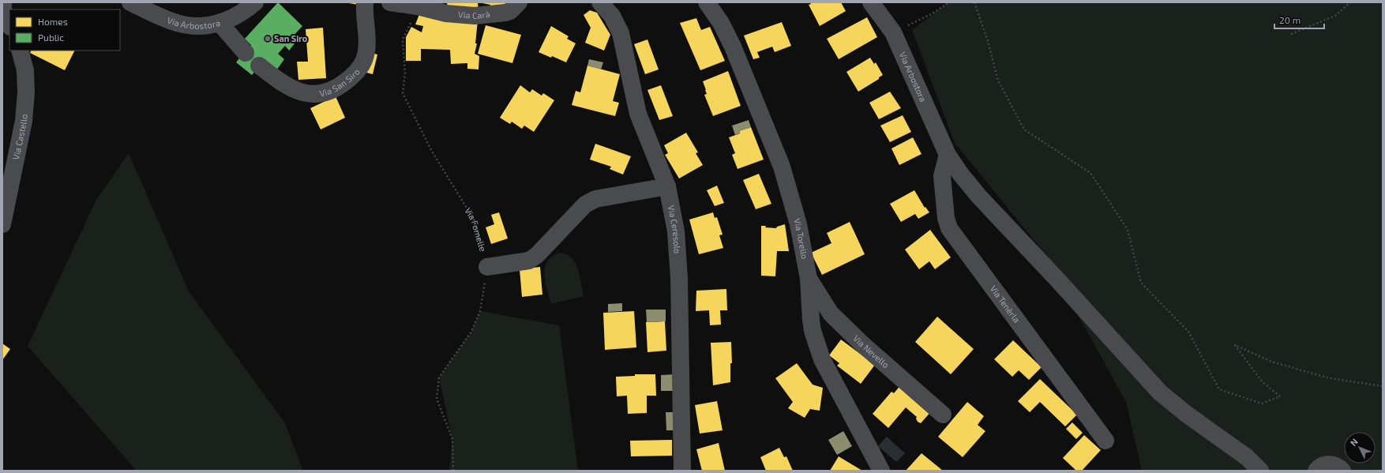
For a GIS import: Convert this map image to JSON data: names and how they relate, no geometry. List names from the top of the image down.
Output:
{
  "streets": {
    "street": [
      "Via Carà",
      "Via Arbostora",
      "Via San Siro",
      "Via Castello",
      "Via Ceresolo",
      "Via Torello",
      "Via Tenèrla",
      "Via Nevello"
    ],
    "path": ["Via Fomelle"]
  },
  "crossings": [
    ["Via Carà", "Via Fomelle"],
    ["Via Arbostora", "Via Tenèrla"],
    ["Via Torello", "Via Nevello"]
  ],
  "places": ["San Siro"],
  "legend": ["Homes", "Public"],
  "scale_bar": "20 m",
  "north": "top left"
}
